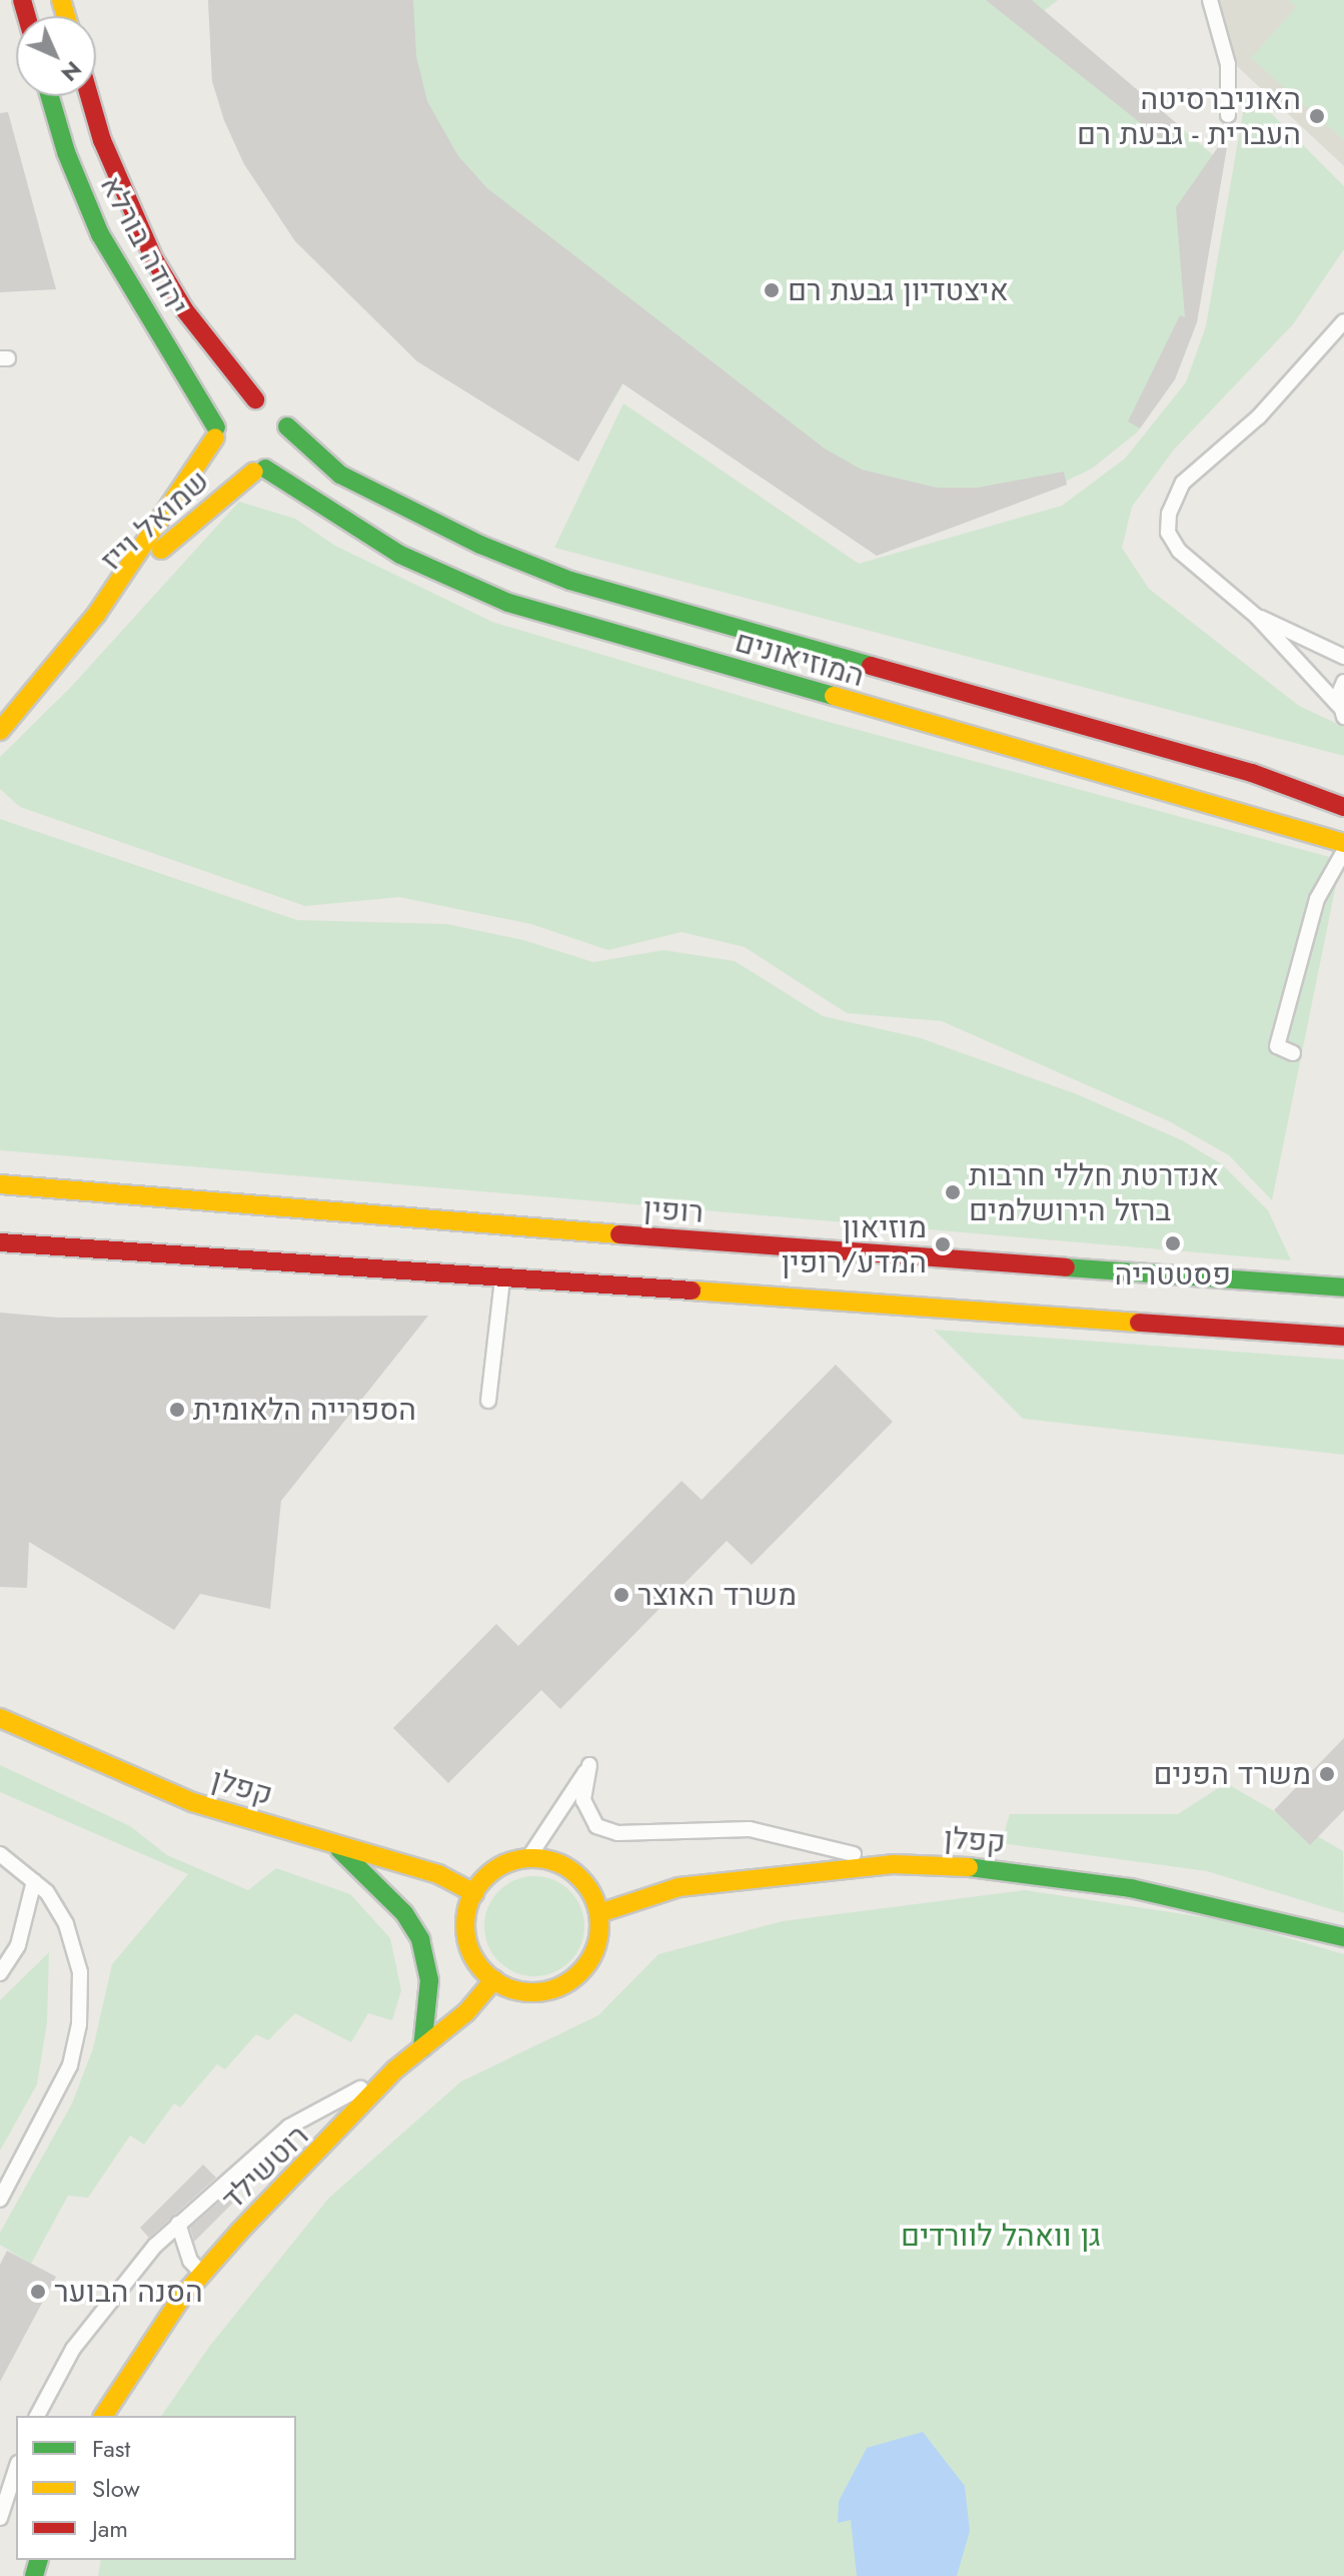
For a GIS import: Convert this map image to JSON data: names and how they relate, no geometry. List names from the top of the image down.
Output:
{
  "streets": {
    "street": [
      "יהודה בורלא",
      "שמואל וייז",
      "המוזיאונים",
      "רופין",
      "קפלן",
      "רוטשילד"
    ]
  },
  "crossings": [
    ["יהודה בורלא", "שמואל וייז"],
    ["יהודה בורלא", "המוזיאונים"],
    ["שמואל וייז", "המוזיאונים"],
    ["קפלן", "רוטשילד"]
  ],
  "parks": ["גן וואהל לוורדים"],
  "places": [
    "האוניברסיטה העברית - גבעת רם",
    "איצטדיון גבעת רם",
    "אנדרטת חללי חרבות ברזל הירושלמים",
    "פסטטריה",
    "מוזיאון המדע/רופין",
    "הספרייה הלאומית",
    "משרד האוצר",
    "משרד הפנים",
    "הסנה הבוער"
  ],
  "legend": ["Fast", "Slow", "Jam"],
  "north": "bottom right"
}
